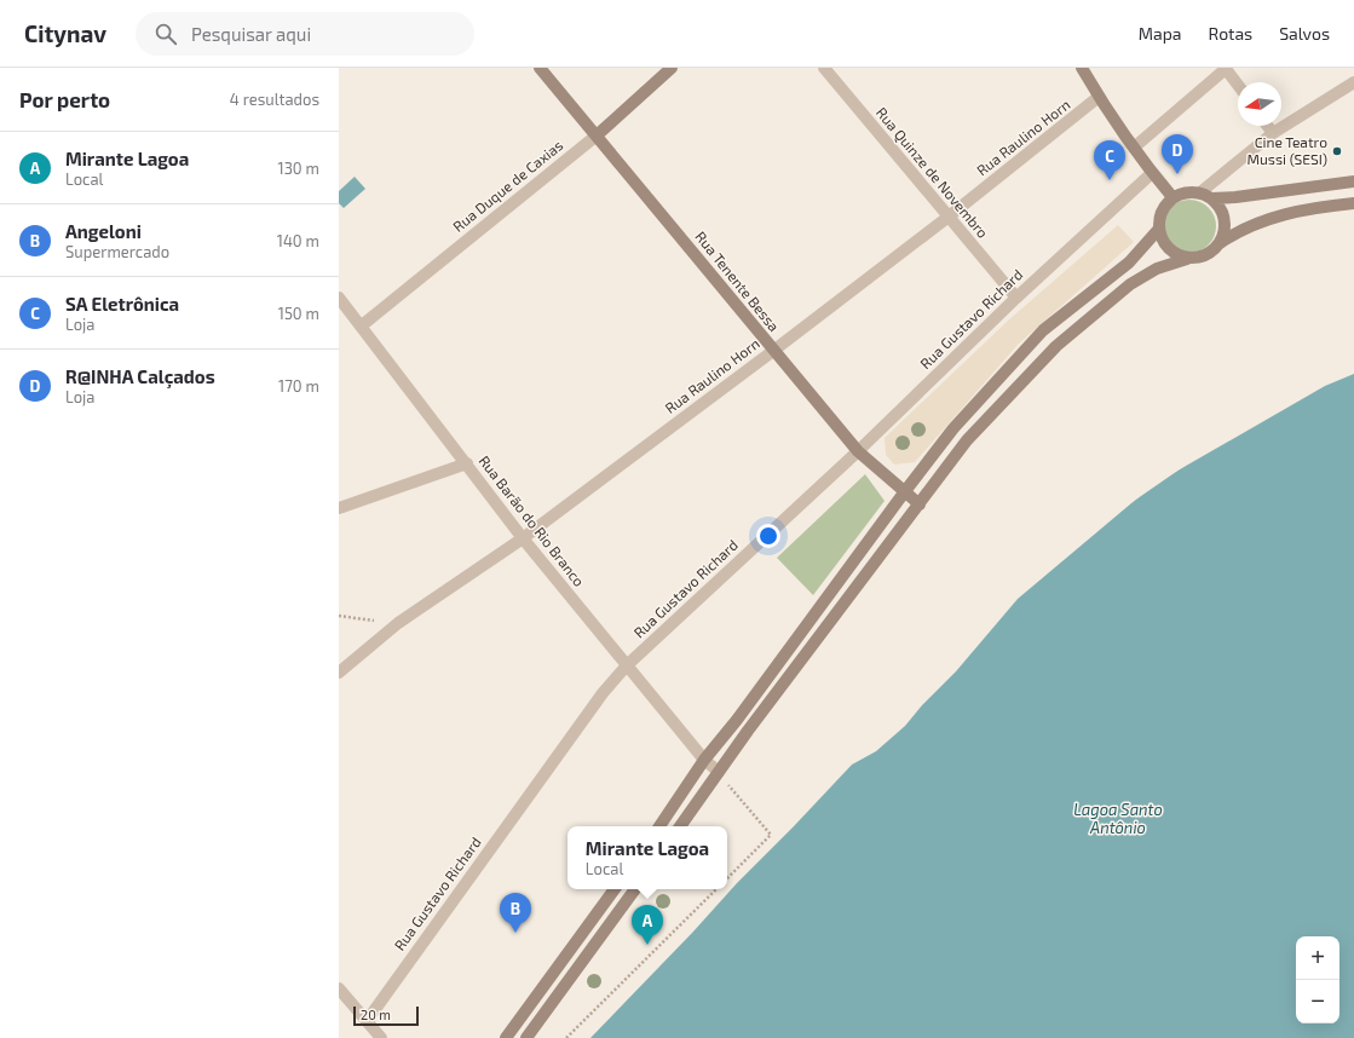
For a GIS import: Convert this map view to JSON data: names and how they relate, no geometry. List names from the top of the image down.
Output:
{
  "streets": {
    "main road": ["Rua Duque de Caxias", "Rua Tenente Bessa"],
    "street": [
      "Rua Raulino Horn",
      "Rua Quinze de Novembro",
      "Rua Gustavo Richard",
      "Rua Barão do Rio Branco"
    ]
  },
  "crossings": [
    ["Rua Raulino Horn", "Rua Quinze de Novembro"],
    ["Rua Raulino Horn", "Rua Tenente Bessa"],
    ["Rua Raulino Horn", "Rua Barão do Rio Branco"],
    ["Rua Quinze de Novembro", "Rua Gustavo Richard"],
    ["Rua Duque de Caxias", "Rua Tenente Bessa"],
    ["Rua Duque de Caxias", "Rua Barão do Rio Branco"],
    ["Rua Tenente Bessa", "Rua Gustavo Richard"],
    ["Rua Gustavo Richard", "Rua Barão do Rio Branco"]
  ],
  "water": ["Lagoa Santo Antônio"],
  "places": ["Cine Teatro Mussi (SESI)"],
  "scale_bar": "20 m",
  "north": "left",
  "page": {
    "header": "Citynav",
    "search": "Pesquisar aqui",
    "nav": ["Mapa", "Rotas", "Salvos"],
    "heading": ["Por perto", "4 resultados"],
    "list": [
      {
        "mark": "A",
        "name": "Mirante Lagoa",
        "note": "Local",
        "value": "130 m"
      },
      {
        "mark": "B",
        "name": "Angeloni",
        "note": "Supermercado",
        "value": "140 m"
      },
      {
        "mark": "C",
        "name": "SA Eletrônica",
        "note": "Loja",
        "value": "150 m"
      },
      {
        "mark": "D",
        "name": "R@INHA Calçados",
        "note": "Loja",
        "value": "170 m"
      }
    ],
    "pins": [
      "D",
      "C",
      "B",
      "A"
    ],
    "popup": ["Mirante Lagoa", "Local"],
    "map_buttons": ["+", "−"],
    "scale": "20 m"
  }
}
